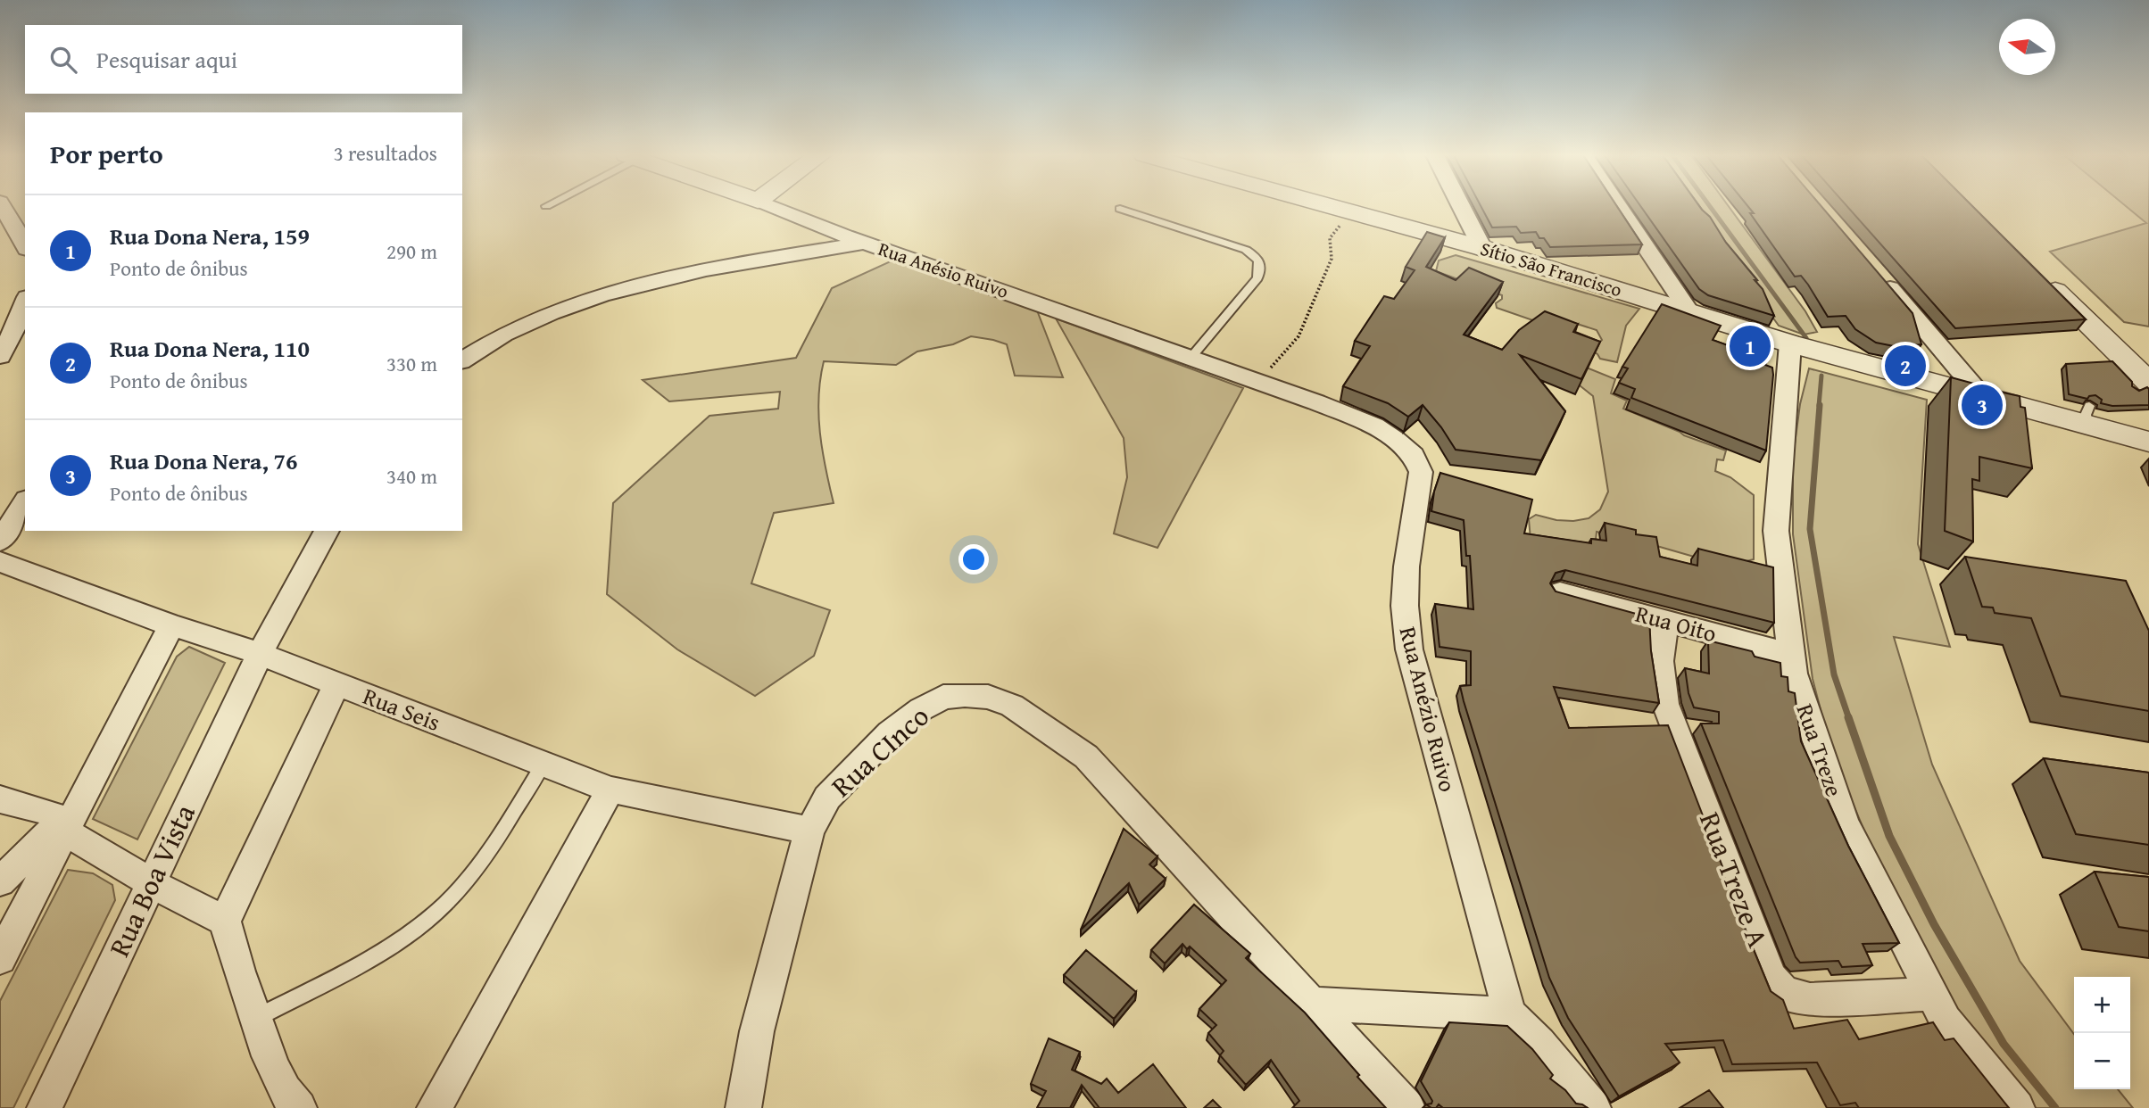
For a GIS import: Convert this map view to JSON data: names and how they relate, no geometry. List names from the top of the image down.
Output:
{
  "streets": {
    "street": [
      "Sítio São Francisco",
      "Rua Anésio Ruivo",
      "Rua Oito",
      "Rua Seis",
      "Rua Anézio Ruivo",
      "Rua Treze",
      "Rua CInco",
      "Rua Treze A",
      "Rua Boa Vista"
    ]
  },
  "crossings": [
    ["Sítio São Francisco", "Rua Treze"],
    ["Rua Anésio Ruivo", "Rua Anézio Ruivo"],
    ["Rua Oito", "Rua Treze"],
    ["Rua Oito", "Rua Treze A"],
    ["Rua Seis", "Rua CInco"],
    ["Rua Seis", "Rua Boa Vista"],
    ["Rua Treze", "Rua Treze A"]
  ],
  "north": "left",
  "page": {
    "search": "Pesquisar aqui",
    "heading": ["Por perto", "3 resultados"],
    "list": [
      {
        "mark": "1",
        "name": "Rua Dona Nera, 159",
        "note": "Ponto de ônibus",
        "value": "290 m"
      },
      {
        "mark": "2",
        "name": "Rua Dona Nera, 110",
        "note": "Ponto de ônibus",
        "value": "330 m"
      },
      {
        "mark": "3",
        "name": "Rua Dona Nera, 76",
        "note": "Ponto de ônibus",
        "value": "340 m"
      }
    ],
    "pins": ["1", "2", "3"],
    "map_buttons": ["+", "−"]
  }
}
